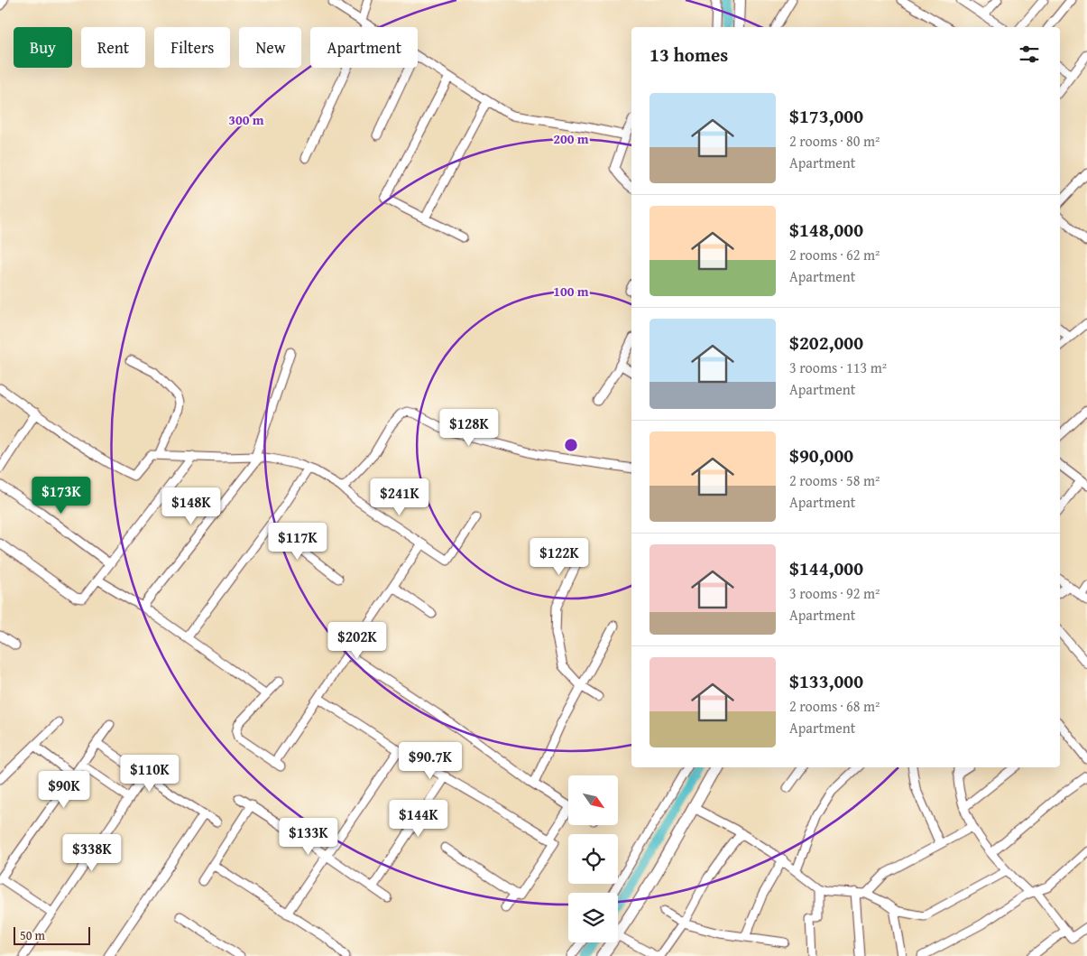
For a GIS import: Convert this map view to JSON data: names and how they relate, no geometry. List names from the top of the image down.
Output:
{
  "scale_bar": "50 m",
  "north": "bottom right",
  "page": {
    "chip": [
      "Buy",
      "Rent",
      "Filters",
      "New",
      "Apartment"
    ],
    "heading": "13 homes",
    "list": [
      {
        "name": "$173,000",
        "note": "2 rooms · 80 m² · Apartment"
      },
      {
        "name": "$148,000",
        "note": "2 rooms · 62 m² · Apartment"
      },
      {
        "name": "$202,000",
        "note": "3 rooms · 113 m² · Apartment"
      },
      {
        "name": "$90,000",
        "note": "2 rooms · 58 m² · Apartment"
      },
      {
        "name": "$144,000",
        "note": "3 rooms · 92 m² · Apartment"
      },
      {
        "name": "$133,000",
        "note": "2 rooms · 68 m² · Apartment"
      }
    ],
    "price": [
      "$128K",
      "$173K",
      "$241K",
      "$148K",
      "$117K",
      "$122K",
      "$202K",
      "$90.7K",
      "$110K",
      "$90K",
      "$144K",
      "$133K",
      "$338K"
    ],
    "scale": "50 m"
  },
  "rings": ["300 m", "200 m", "100 m"]
}
